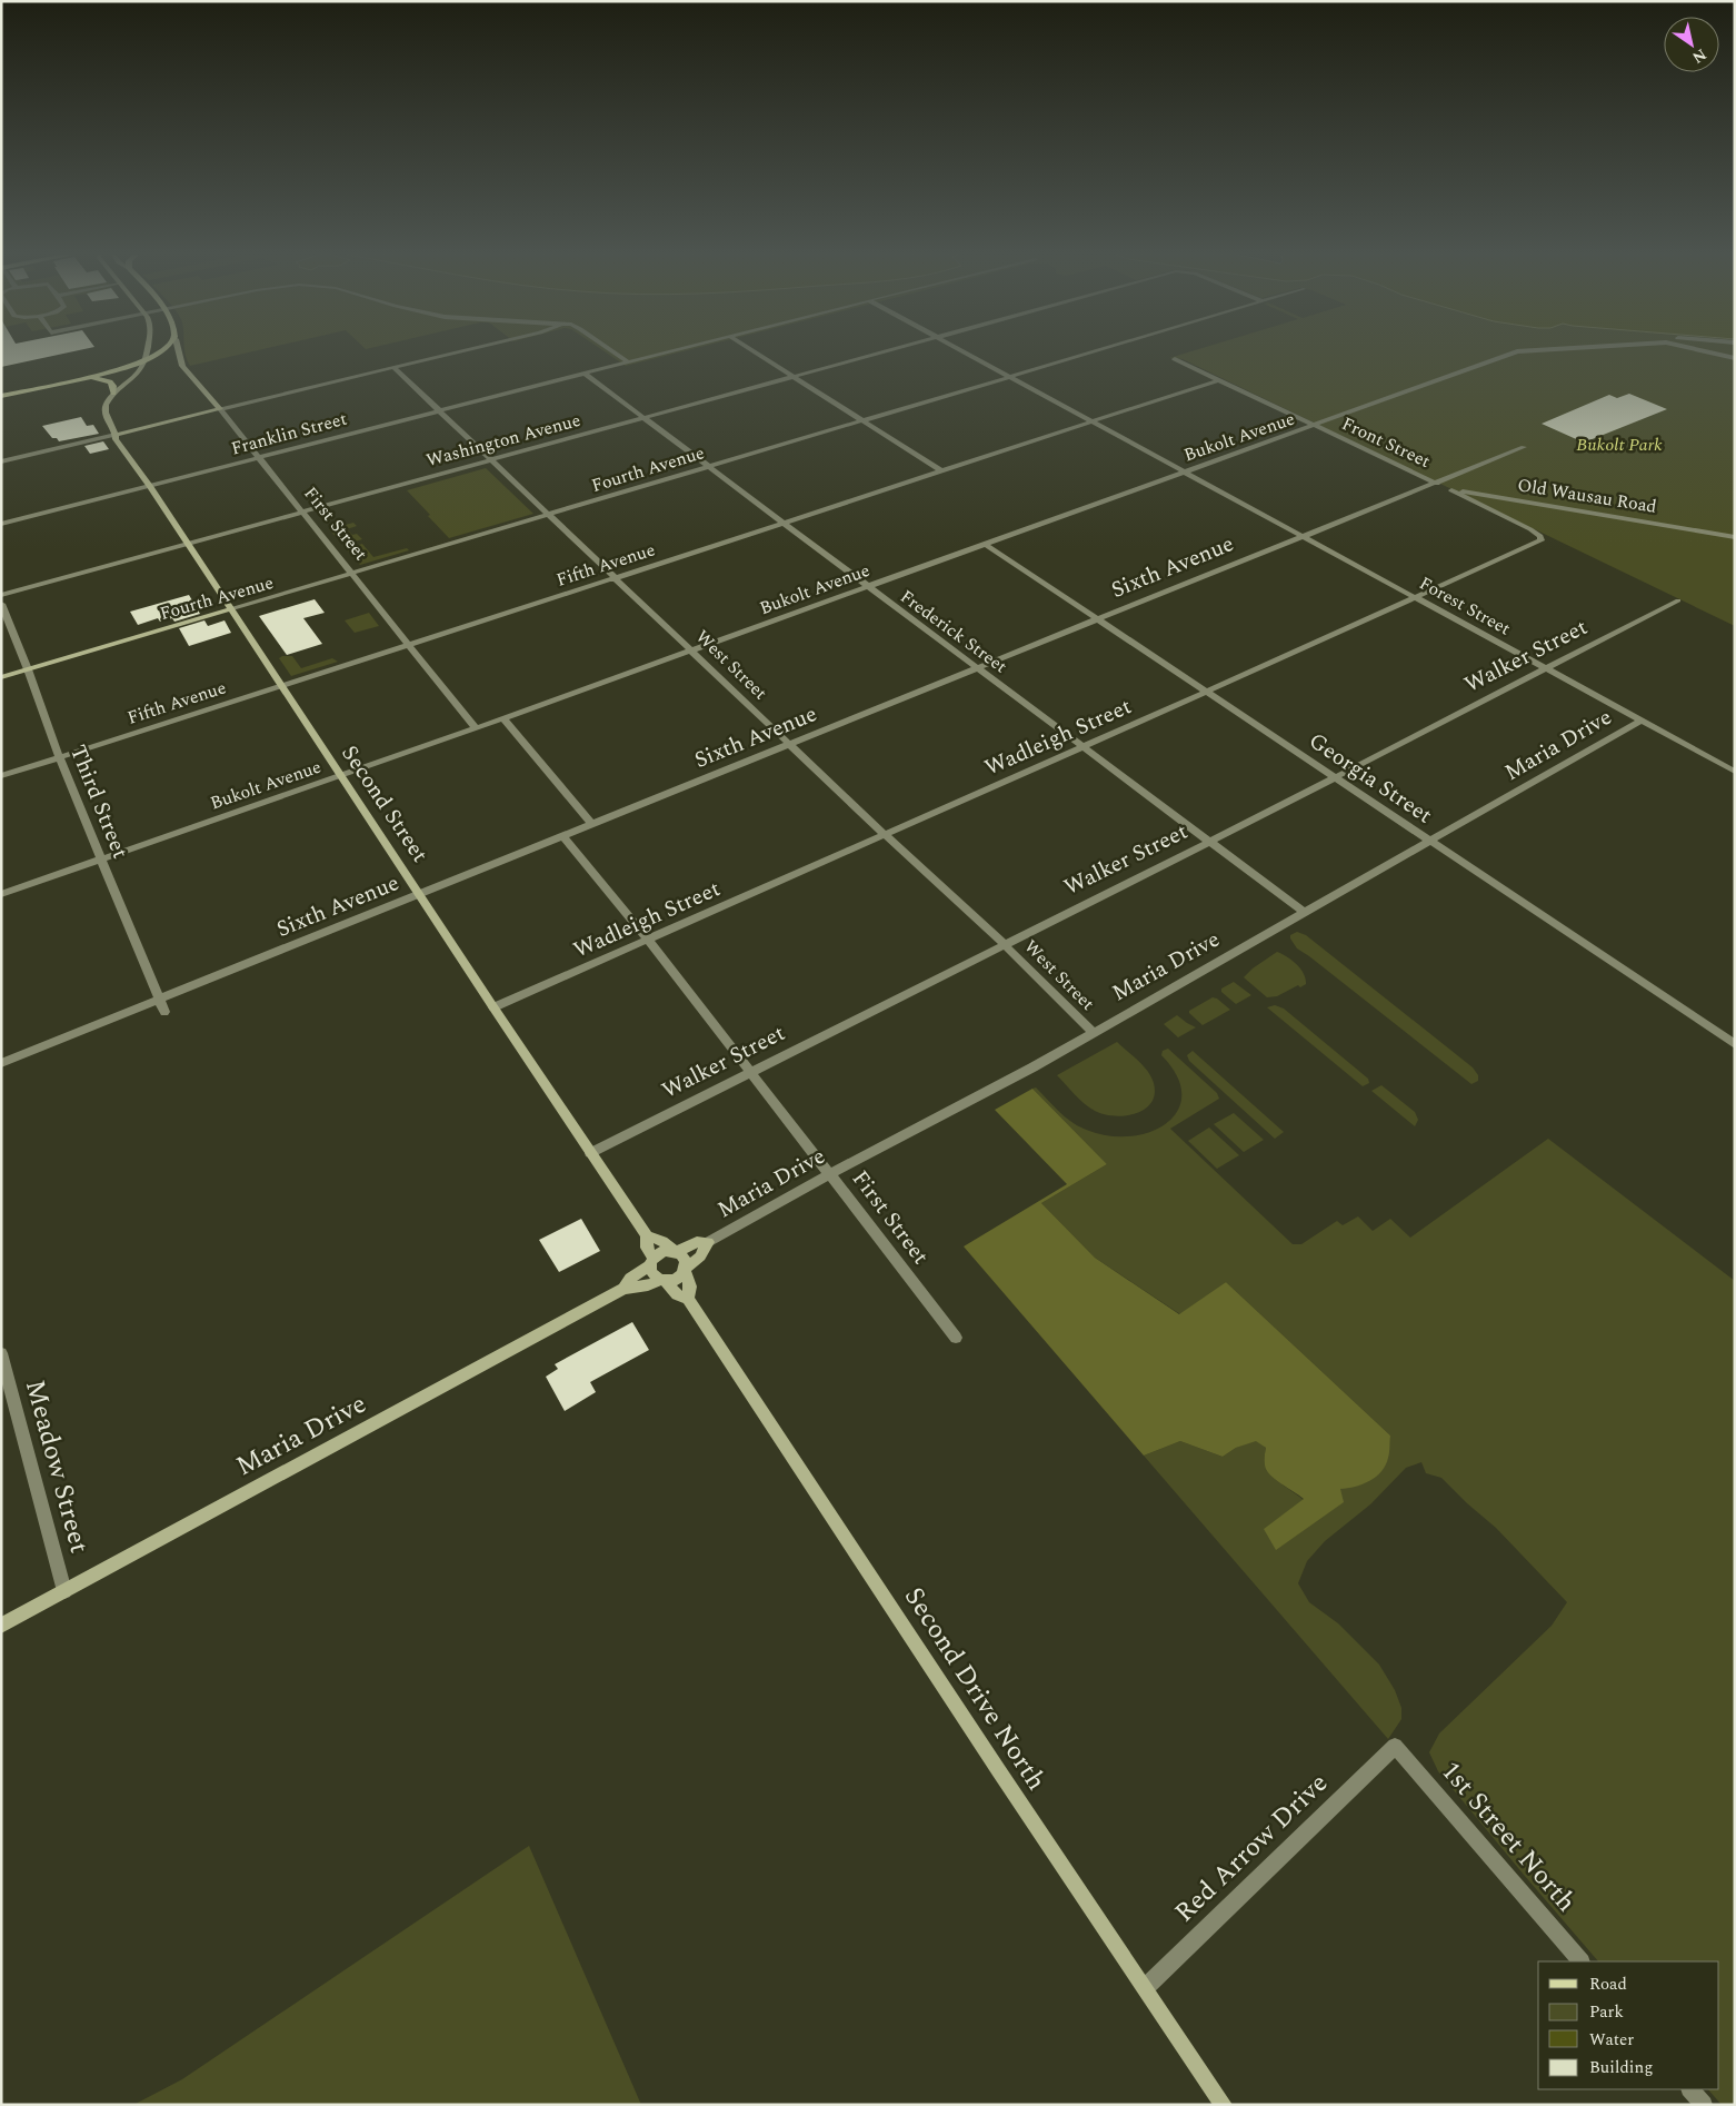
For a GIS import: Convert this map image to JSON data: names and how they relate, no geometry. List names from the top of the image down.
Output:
{
  "streets": {
    "street": [
      "Franklin Street",
      "Bukolt Avenue",
      "Washington Avenue",
      "Front Street",
      "Fourth Avenue",
      "Old Wausau Road",
      "First Street",
      "Fifth Avenue",
      "Sixth Avenue",
      "Forest Street",
      "Frederick Street",
      "Walker Street",
      "West Street",
      "Wadleigh Street",
      "Maria Drive",
      "Georgia Street",
      "Third Street",
      "Second Street",
      "Meadow Street",
      "Second Drive North",
      "1st Street North",
      "Red Arrow Drive"
    ]
  },
  "crossings": [
    ["Franklin Street", "First Street"],
    ["Franklin Street", "Frederick Street"],
    ["Franklin Street", "West Street"],
    ["Franklin Street", "Second Street"],
    ["Bukolt Avenue", "Front Street"],
    ["Bukolt Avenue", "First Street"],
    ["Bukolt Avenue", "Forest Street"],
    ["Bukolt Avenue", "Frederick Street"],
    ["Bukolt Avenue", "West Street"],
    ["Bukolt Avenue", "Georgia Street"],
    ["Bukolt Avenue", "Third Street"],
    ["Bukolt Avenue", "Second Street"],
    ["Washington Avenue", "First Street"],
    ["Washington Avenue", "Frederick Street"],
    ["Washington Avenue", "West Street"],
    ["Washington Avenue", "Second Street"],
    ["Front Street", "Old Wausau Road"],
    ["Front Street", "Fifth Avenue"],
    ["Front Street", "Sixth Avenue"],
    ["Fourth Avenue", "First Street"],
    ["Fourth Avenue", "Frederick Street"],
    ["Fourth Avenue", "West Street"],
    ["Fourth Avenue", "Third Street"],
    ["Fourth Avenue", "Second Street"],
    ["Old Wausau Road", "Sixth Avenue"],
    ["Old Wausau Road", "Wadleigh Street"],
    ["First Street", "Fifth Avenue"],
    ["First Street", "Sixth Avenue"],
    ["First Street", "Walker Street"],
    ["First Street", "Wadleigh Street"],
    ["First Street", "Maria Drive"],
    ["Fifth Avenue", "Frederick Street"],
    ["Fifth Avenue", "West Street"],
    ["Fifth Avenue", "Third Street"],
    ["Fifth Avenue", "Second Street"],
    ["Sixth Avenue", "Forest Street"],
    ["Sixth Avenue", "Frederick Street"],
    ["Sixth Avenue", "West Street"],
    ["Sixth Avenue", "Georgia Street"],
    ["Sixth Avenue", "Third Street"],
    ["Sixth Avenue", "Second Street"],
    ["Forest Street", "Walker Street"],
    ["Forest Street", "Wadleigh Street"],
    ["Forest Street", "Maria Drive"],
    ["Frederick Street", "Walker Street"],
    ["Frederick Street", "Wadleigh Street"],
    ["Frederick Street", "Maria Drive"],
    ["Walker Street", "West Street"],
    ["Walker Street", "Georgia Street"],
    ["Walker Street", "Second Street"],
    ["West Street", "Wadleigh Street"],
    ["West Street", "Maria Drive"],
    ["Wadleigh Street", "Georgia Street"],
    ["Wadleigh Street", "Second Street"],
    ["Maria Drive", "Georgia Street"],
    ["Maria Drive", "Meadow Street"],
    ["Second Drive North", "Red Arrow Drive"],
    ["1st Street North", "Red Arrow Drive"]
  ],
  "parks": ["Bukolt Park"],
  "legend": [
    "Road",
    "Park",
    "Water",
    "Building"
  ],
  "north": "bottom right"
}
